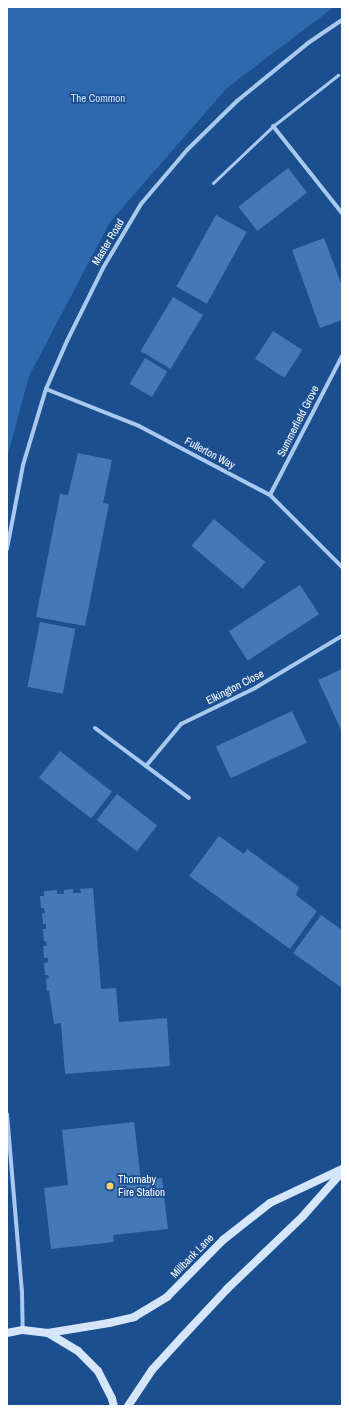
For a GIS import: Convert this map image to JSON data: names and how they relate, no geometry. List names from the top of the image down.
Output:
{
  "streets": {
    "street": [
      "Master Road",
      "Summerfield Grove",
      "Fullerton Way",
      "Elkington Close",
      "Millbank Lane"
    ]
  },
  "crossings": [
    ["Master Road", "Fullerton Way"],
    ["Summerfield Grove", "Fullerton Way"]
  ],
  "parks": ["The Common"],
  "places": ["Thornaby Fire Station"]
}
